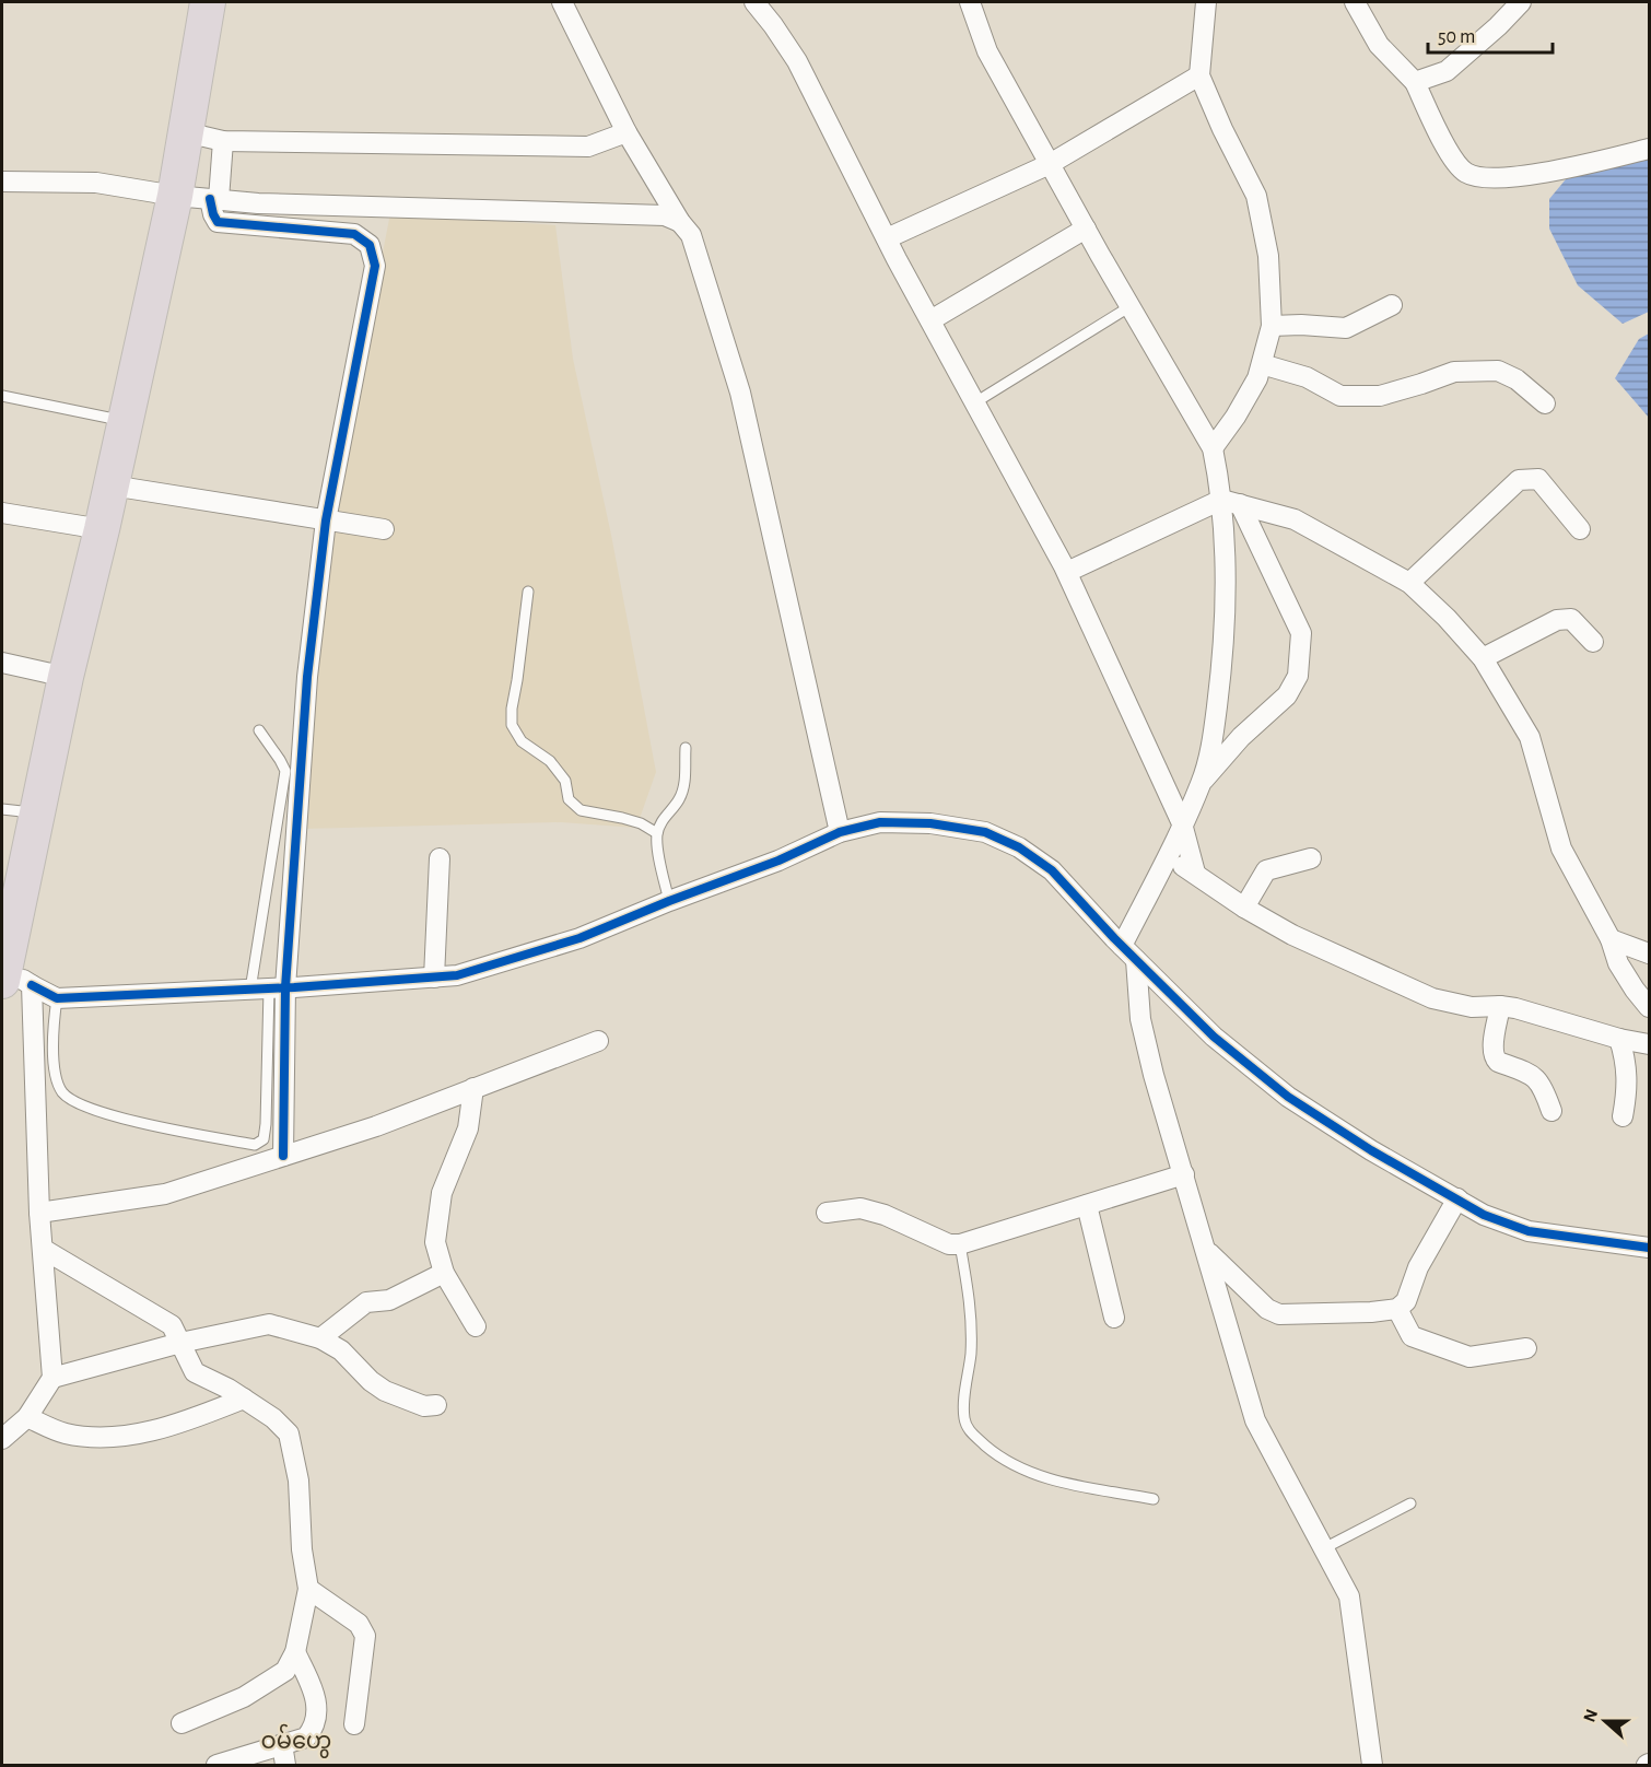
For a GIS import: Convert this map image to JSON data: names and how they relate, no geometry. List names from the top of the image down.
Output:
{
  "districts": ["ဝမ်ဟွေ"],
  "scale_bar": "50 m",
  "north": "left"
}
